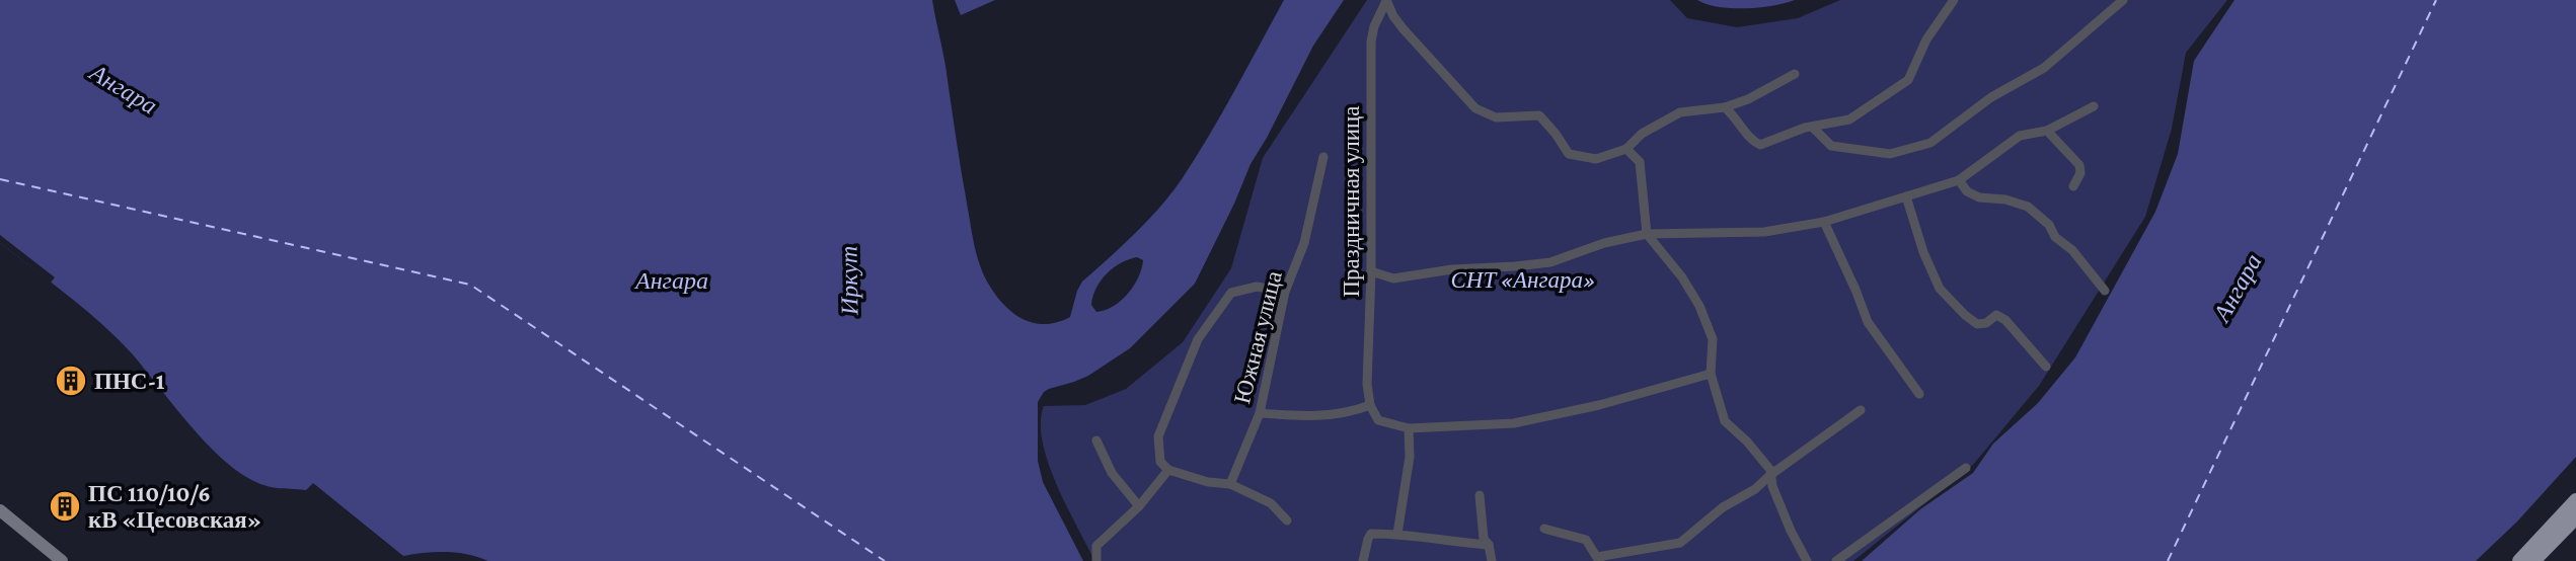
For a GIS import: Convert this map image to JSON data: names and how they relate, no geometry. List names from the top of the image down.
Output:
{
  "streets": {
    "street": ["Праздничная улица", "Южная улица"]
  },
  "water": ["Ангара", "Иркут"],
  "parks": ["СНТ «Ангара»"],
  "places": {
    "building": ["ПНС-1", "ПС 110/10/6 кВ «Цесовская»"]
  }
}
